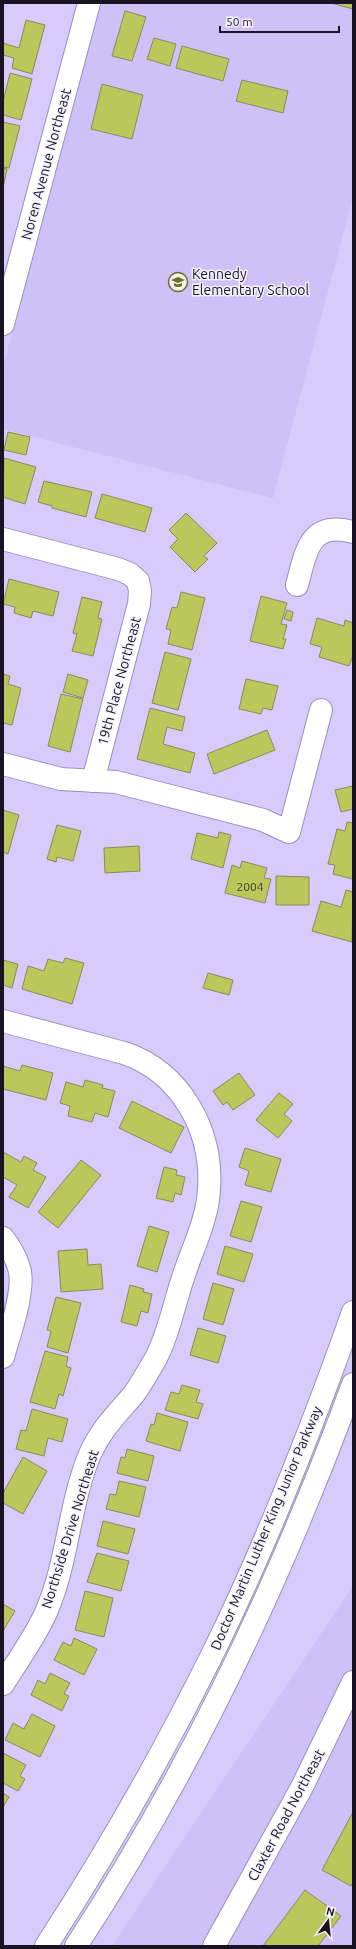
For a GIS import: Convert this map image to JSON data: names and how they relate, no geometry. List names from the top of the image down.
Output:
{
  "streets": {
    "main road": [
      "Noren Avenue Northeast",
      "19th Place Northeast",
      "Doctor Martin Luther King Junior Parkway",
      "Northside Drive Northeast",
      "Claxter Road Northeast"
    ]
  },
  "places": {
    "school or university": ["Kennedy Elementary School"]
  },
  "house_numbers": ["2004"],
  "scale_bar": "50 m",
  "north": "top"
}
